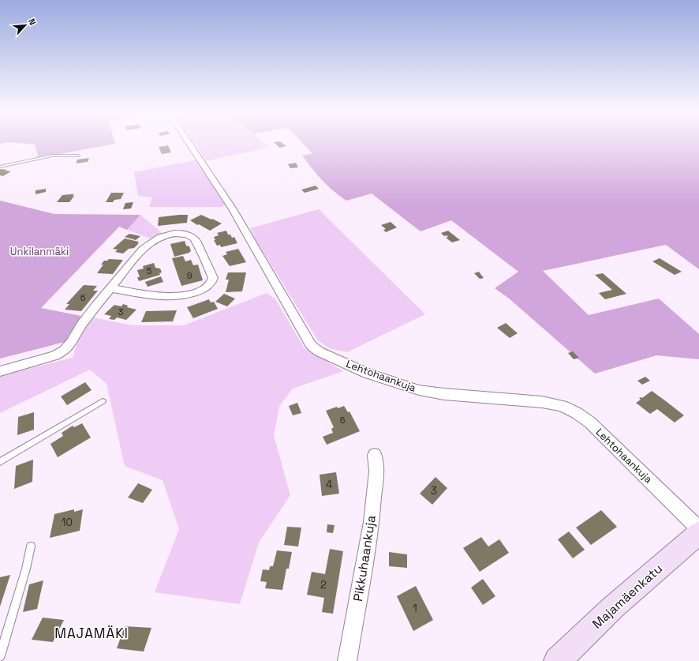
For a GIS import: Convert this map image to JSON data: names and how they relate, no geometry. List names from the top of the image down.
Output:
{
  "streets": {
    "street": ["Lehtohaankuja", "Pikkuhaankuja", "Majamäenkatu"]
  },
  "districts": ["MAJAMÄKI"],
  "parks": ["Unkilanmäki"],
  "house_numbers": [
    "5",
    "9",
    "6",
    "3",
    "6",
    "4",
    "3",
    "10",
    "2",
    "1"
  ],
  "north": "top right"
}
